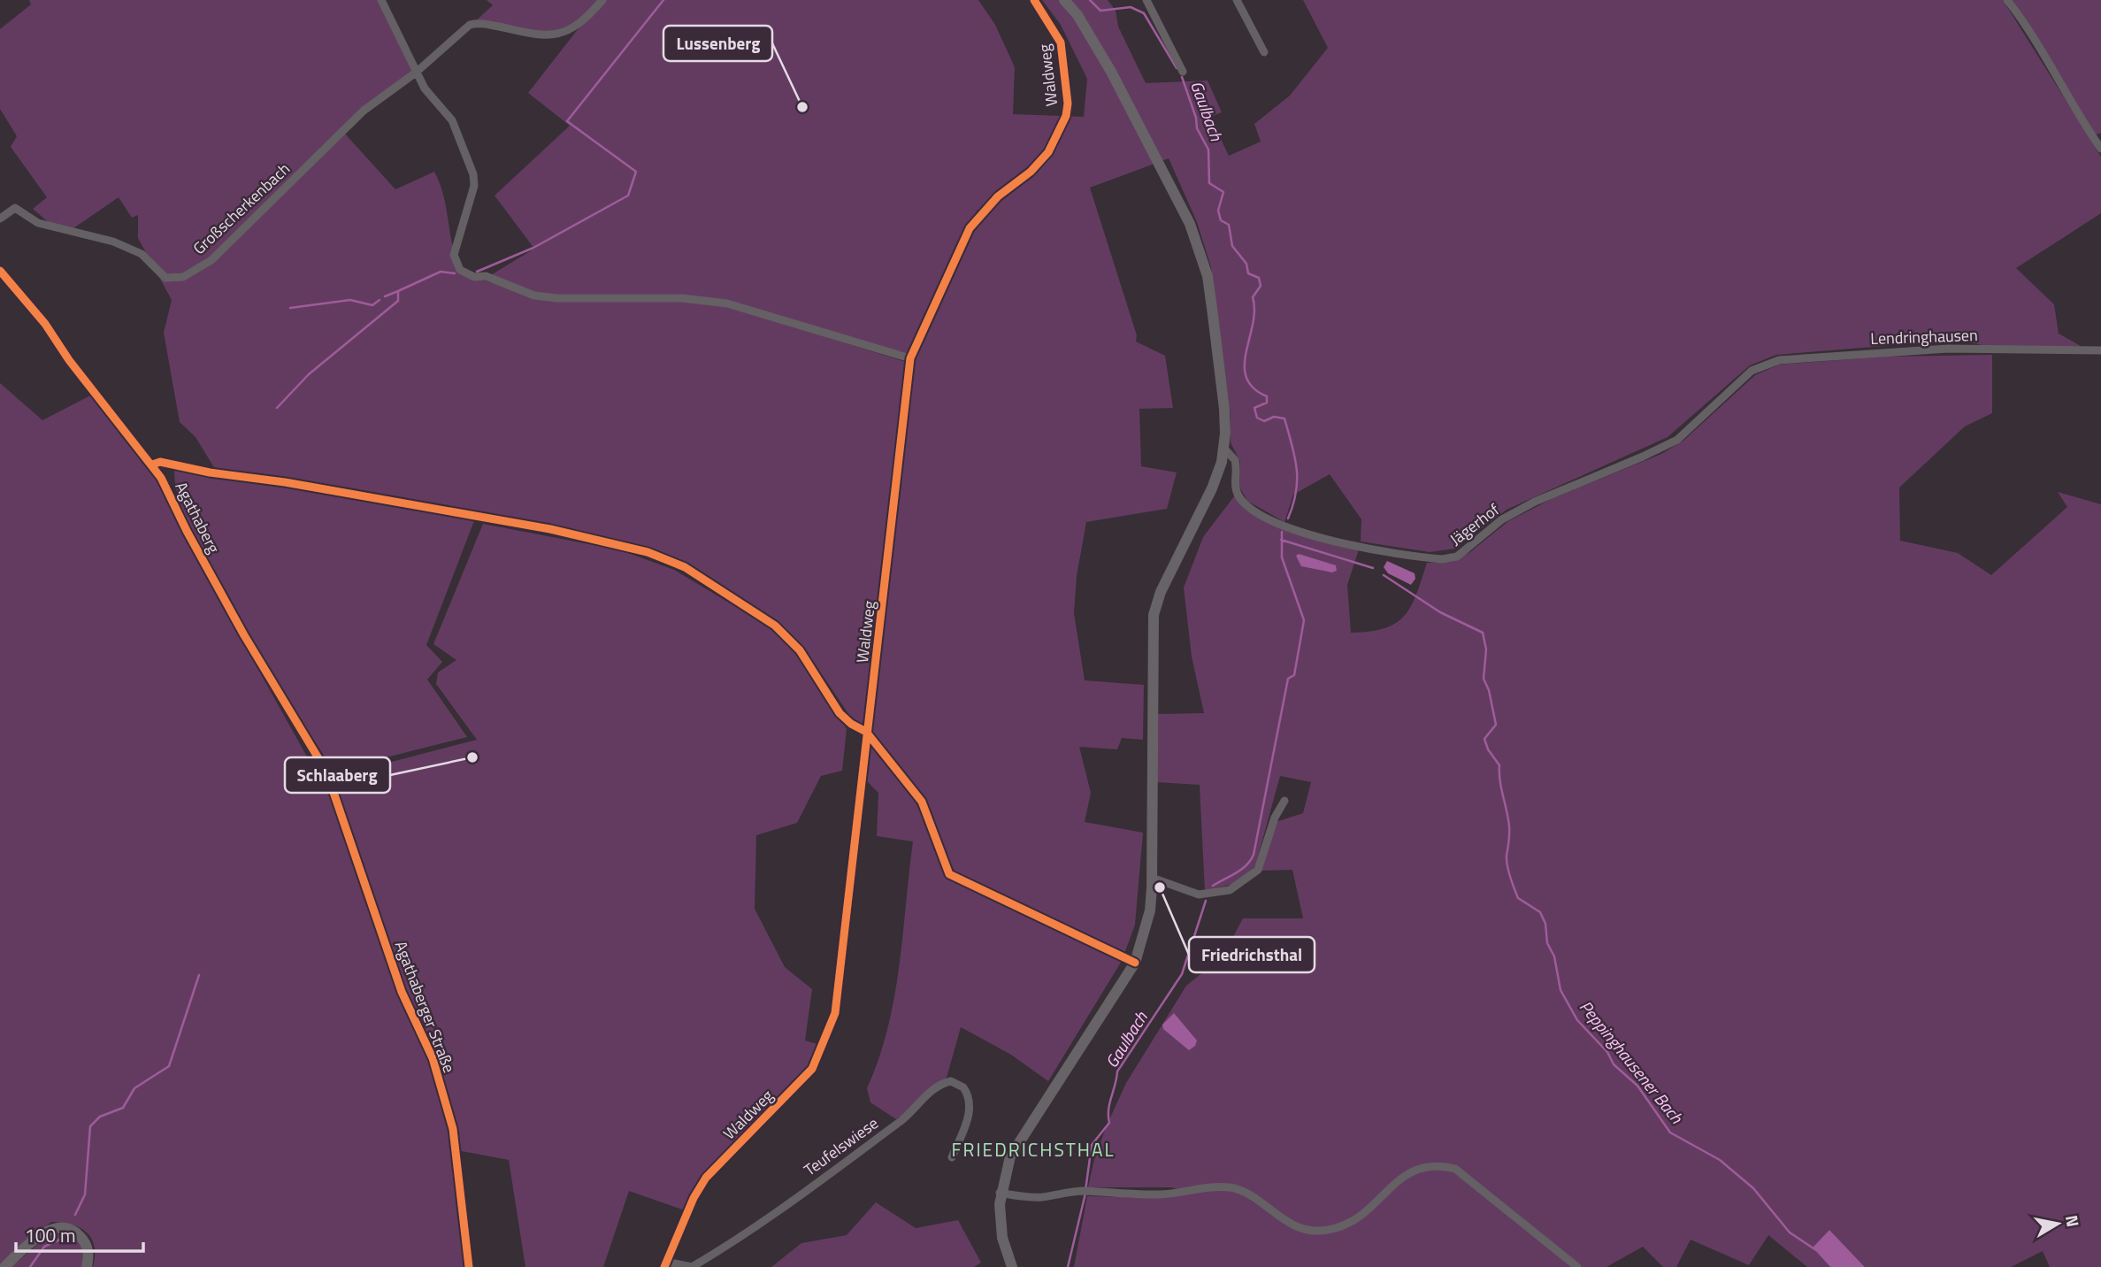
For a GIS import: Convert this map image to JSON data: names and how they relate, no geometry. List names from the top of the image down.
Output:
{
  "streets": {
    "main road": ["Agathaberg", "Agathaberger Straße"],
    "street": [
      "Waldweg",
      "Großscherkenbach",
      "Lendringhausen",
      "Jägerhof",
      "Teufelswiese"
    ]
  },
  "crossings": [
    ["Waldweg", "Teufelswiese"],
    ["Lendringhausen", "Jägerhof"],
    ["Agathaberg", "Agathaberger Straße"]
  ],
  "districts": ["FRIEDRICHSTHAL"],
  "water": ["Gaulbach", "Peppinghausener Bach"],
  "places": ["Lussenberg", "Schlaaberg", "Friedrichsthal"],
  "scale_bar": "100 m",
  "north": "right"
}
